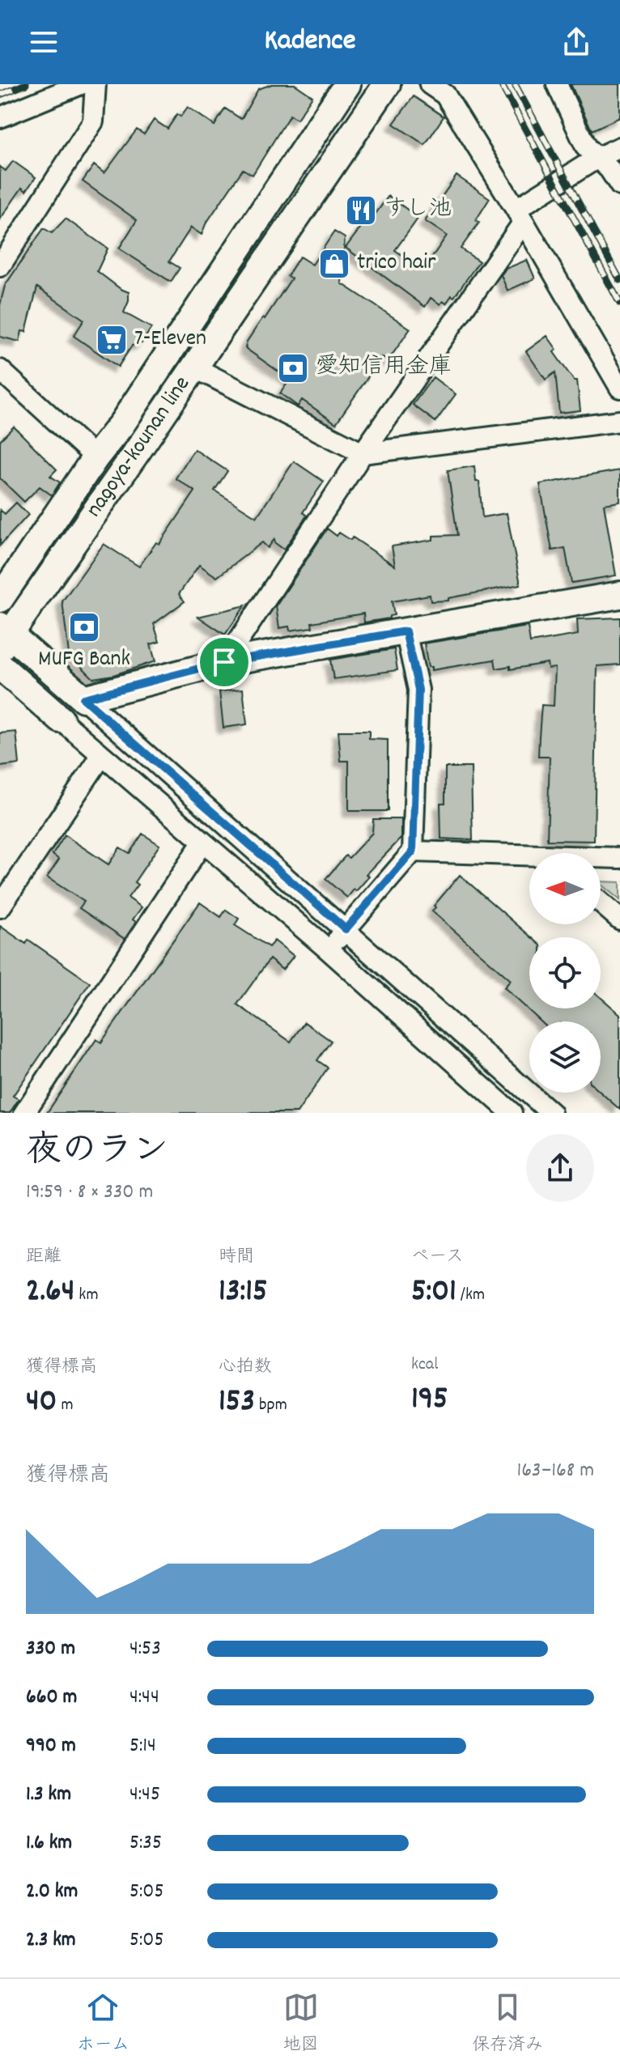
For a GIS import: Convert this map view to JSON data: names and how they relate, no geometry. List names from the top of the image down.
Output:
{
  "streets": {
    "main road": ["nagoya-kounan line"]
  },
  "places": {
    "restaurant": ["すし池"],
    "shop": ["trico hair"],
    "supermarket": ["7-Eleven"],
    "bank": ["愛知信用金庫", "MUFG Bank"]
  },
  "north": "left",
  "page": {
    "header": "Kadence",
    "heading": ["夜のラン", "19:59 · 8 × 330 m"],
    "stats": [
      ["距離", "2.64 km"],
      ["時間", "13:15"],
      ["ペース", "5:01 /km"],
      ["獲得標高", "40 m"],
      ["心拍数", "153 bpm"],
      ["kcal", "195"]
    ],
    "chart": ["獲得標高", "163–168 m"],
    "list": [
      {
        "name": "330 m",
        "note": "4:53"
      },
      {
        "name": "660 m",
        "note": "4:44"
      },
      {
        "name": "990 m",
        "note": "5:14"
      },
      {
        "name": "1.3 km",
        "note": "4:45"
      },
      {
        "name": "1.6 km",
        "note": "5:35"
      },
      {
        "name": "2.0 km",
        "note": "5:05"
      },
      {
        "name": "2.3 km",
        "note": "5:05"
      }
    ],
    "tabs": ["ホーム", "地図", "保存済み"]
  }
}
